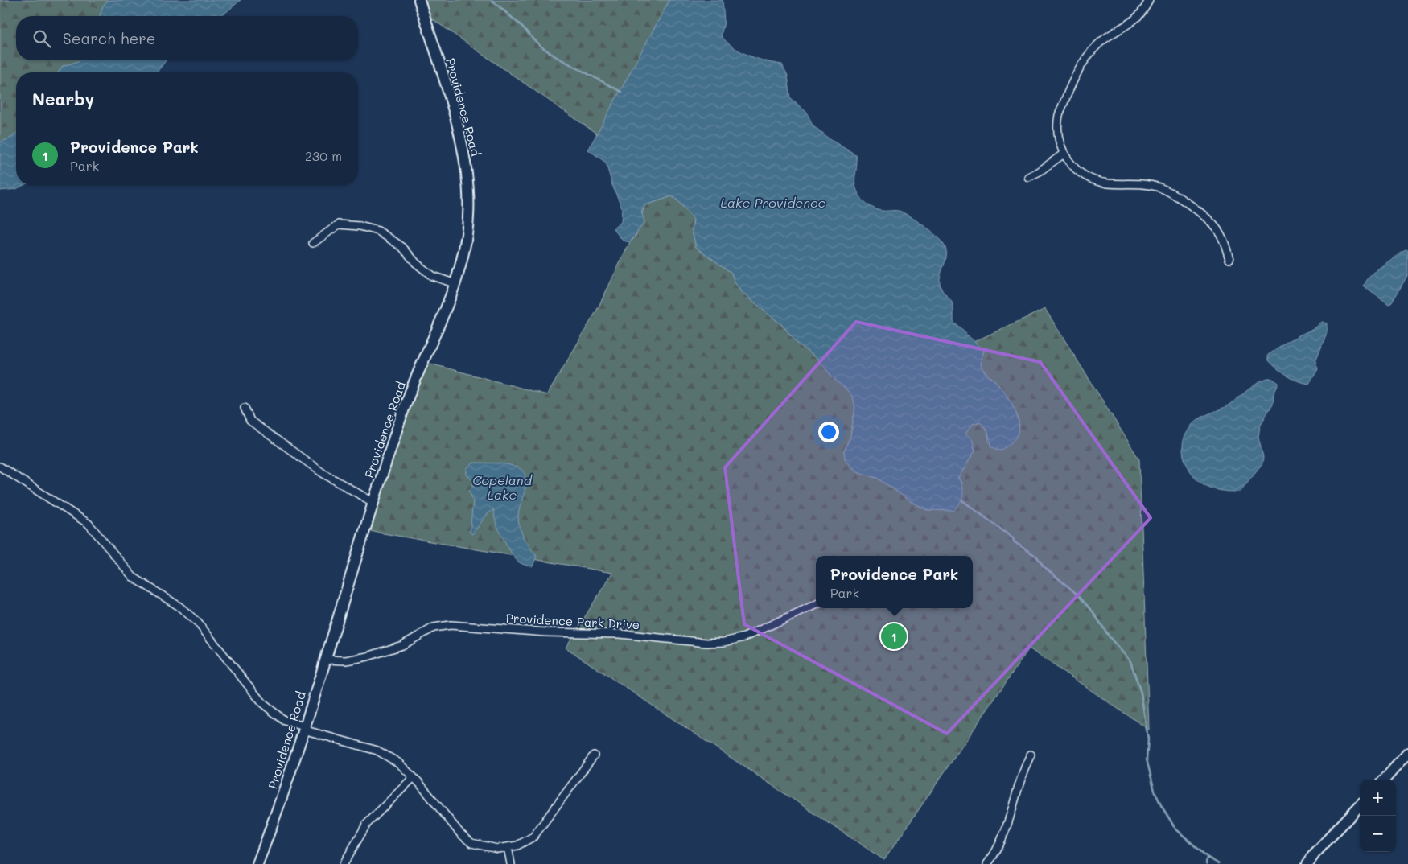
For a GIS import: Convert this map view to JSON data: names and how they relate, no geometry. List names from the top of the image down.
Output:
{
  "streets": {
    "street": ["Providence Road", "Providence Park Drive"]
  },
  "crossings": [
    ["Providence Road", "Providence Park Drive"]
  ],
  "water": ["Lake Providence", "Copeland Lake"],
  "page": {
    "search": "Search here",
    "heading": "Nearby",
    "list": [
      {
        "mark": "1",
        "name": "Providence Park",
        "note": "Park",
        "value": "230 m"
      }
    ],
    "popup": ["Providence Park", "Park"],
    "pins": "1",
    "map_buttons": ["+", "−"]
  }
}
